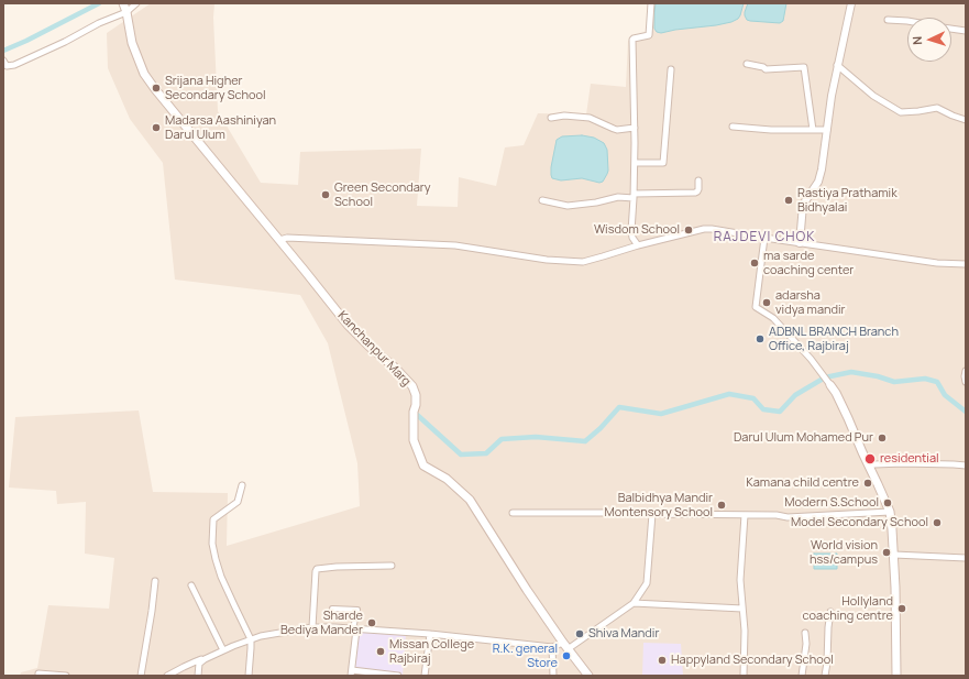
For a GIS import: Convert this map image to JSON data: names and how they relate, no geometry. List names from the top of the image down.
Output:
{
  "streets": {
    "main road": ["Kanchanpur Marg"]
  },
  "districts": ["RAJDEVI CHOK"],
  "places": [
    "Srijana Higher Secondary School",
    "Madarsa Aashiniyan Darul Ulum",
    "Green Secondary School",
    "Rastiya Prathamik Bidhyalai",
    "Wisdom School",
    "ma sarde coaching center",
    "adarsha vidya mandir",
    "ADBNL BRANCH Branch Office, Rajbiraj",
    "Darul Ulum Mohamed Pur",
    "residential",
    "Kamana child centre",
    "Modern S.School",
    "Balbidhya Mandir Montensory School",
    "Model Secondary School",
    "World vision hss/campus",
    "Hollyland coaching centre",
    "Sharde Bediya Mander",
    "Shiva Mandir",
    "Missan College Rajbiraj",
    "R.K. general Store",
    "Happyland Secondary School"
  ],
  "north": "left"
}
